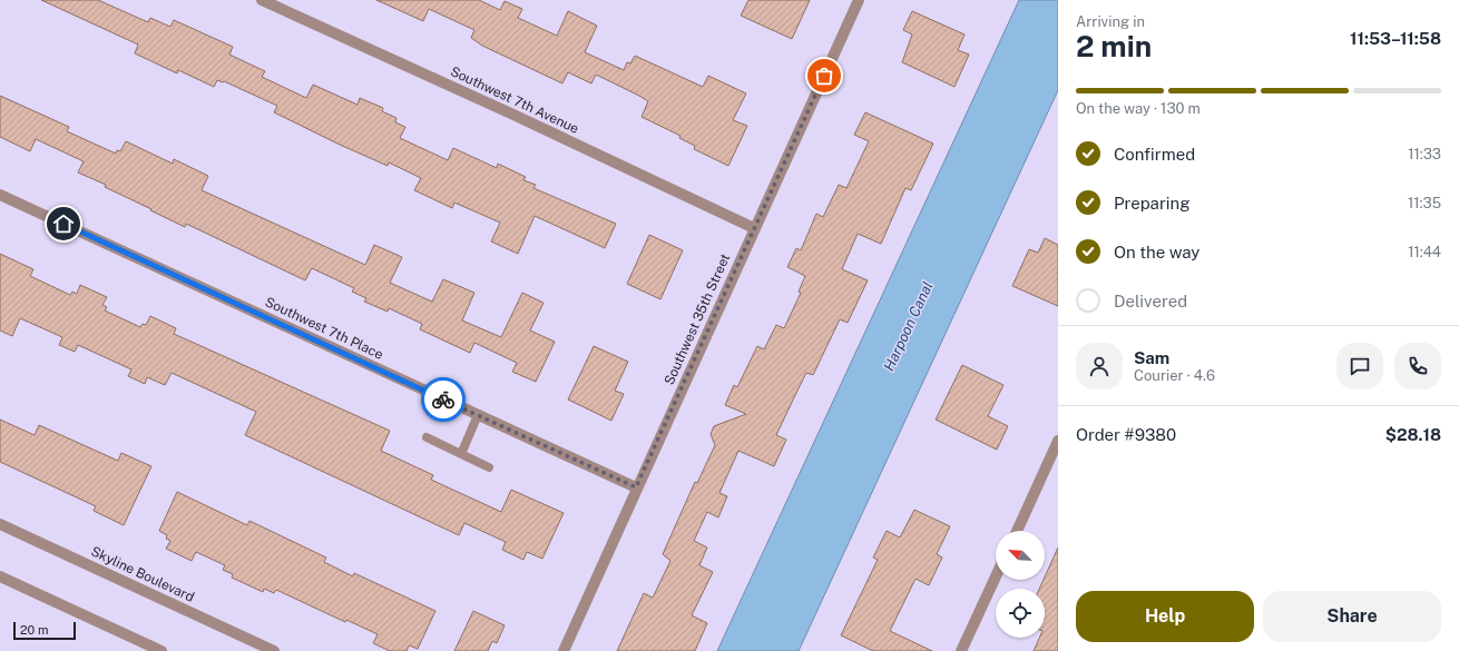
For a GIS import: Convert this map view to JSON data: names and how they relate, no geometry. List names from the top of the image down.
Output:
{
  "streets": {
    "street": [
      "Southwest 7th Avenue",
      "Southwest 35th Street",
      "Southwest 7th Place",
      "Skyline Boulevard"
    ]
  },
  "crossings": [
    ["Southwest 7th Avenue", "Southwest 35th Street"],
    ["Southwest 35th Street", "Southwest 7th Place"]
  ],
  "water": ["Harpoon Canal"],
  "scale_bar": "20 m",
  "north": "top left",
  "page": {
    "heading": ["2 min", "Arriving in", "11:53–11:58"],
    "panel": [
      "Sam",
      "Courier · 4.6",
      "Order #9380",
      "$28.18"
    ],
    "bar": "On the way · 130 m",
    "list": [
      ["Confirmed", "11:33"],
      ["Preparing", "11:35"],
      ["On the way", "11:44"],
      "Delivered"
    ],
    "buttons": ["Help", "Share"],
    "scale": "20 m"
  }
}
